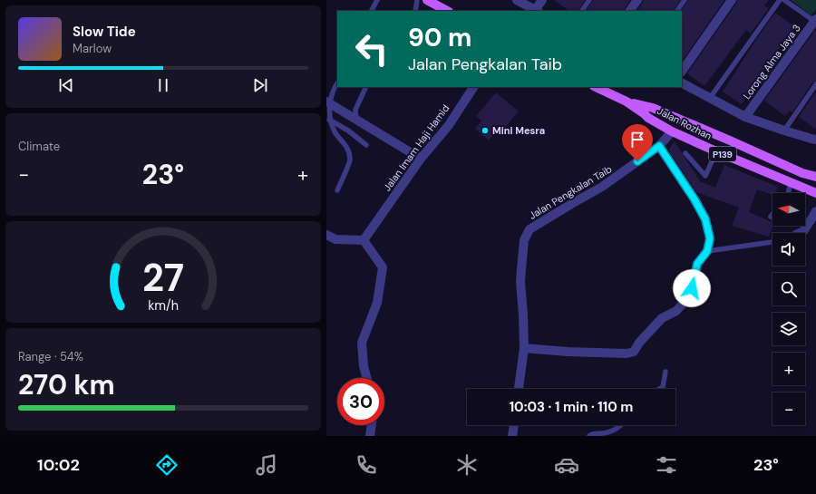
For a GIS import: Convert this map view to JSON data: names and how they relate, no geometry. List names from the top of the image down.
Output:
{
  "streets": {
    "main road": ["Jalan Rozhan", "P139"],
    "street": ["Lorong Alma Jaya 3", "Jalan Imam Haji Hamid", "Jalan Pengkalan Taib"]
  },
  "crossings": [
    ["Jalan Rozhan", "Jalan Pengkalan Taib"]
  ],
  "places": ["Mini Mesra"],
  "north": "left",
  "page": {
    "turn": ["90 m", "Jalan Pengkalan Taib"],
    "song": ["Slow Tide", "Marlow"],
    "tile": [
      "Climate",
      ["Range · 54%", "270 km"]
    ],
    "heat": ["−", "23°", "+"],
    "map_buttons": ["+", "−"],
    "limit": "30",
    "trip": "10:03 · 1 min · 110 m",
    "tabs": ["10:02", "23°"],
    "gauge": ["27", "km/h"]
  }
}
